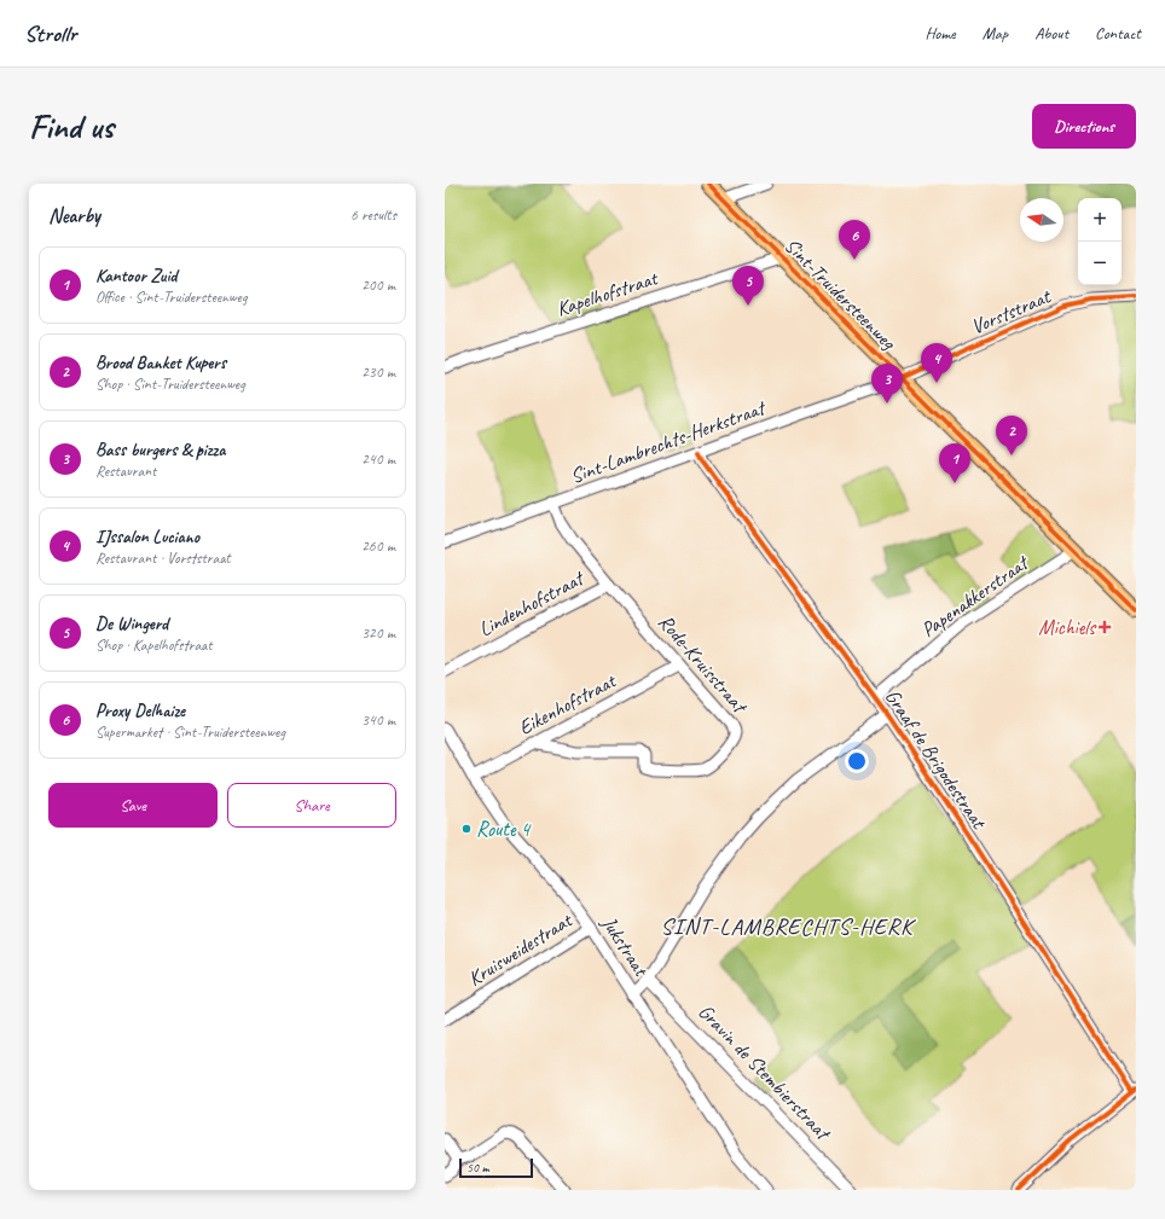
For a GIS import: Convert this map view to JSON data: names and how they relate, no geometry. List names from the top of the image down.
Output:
{
  "streets": {
    "main road": ["Sint-Truidersteenweg"],
    "street": [
      "Kapelhofstraat",
      "Vorststraat",
      "Sint-Lambrechts-Herkstraat",
      "Papenakkerstraat",
      "Lindenhofstraat",
      "Rode-Kruisstraat",
      "Eikenhofstraat",
      "Graaf de Brigodestraat",
      "Jukstraat",
      "Kruisweidestraat",
      "Gravin de Stembierstraat"
    ]
  },
  "crossings": [
    ["Kapelhofstraat", "Sint-Truidersteenweg"],
    ["Sint-Truidersteenweg", "Vorststraat"],
    ["Sint-Truidersteenweg", "Sint-Lambrechts-Herkstraat"],
    ["Sint-Truidersteenweg", "Papenakkerstraat"],
    ["Vorststraat", "Sint-Lambrechts-Herkstraat"],
    ["Sint-Lambrechts-Herkstraat", "Rode-Kruisstraat"],
    ["Sint-Lambrechts-Herkstraat", "Graaf de Brigodestraat"],
    ["Papenakkerstraat", "Graaf de Brigodestraat"],
    ["Lindenhofstraat", "Rode-Kruisstraat"],
    ["Rode-Kruisstraat", "Eikenhofstraat"],
    ["Eikenhofstraat", "Jukstraat"],
    ["Jukstraat", "Kruisweidestraat"]
  ],
  "districts": ["SINT-LAMBRECHTS-HERK"],
  "places": {
    "health": ["Michiels"],
    "other": ["Route 4"]
  },
  "scale_bar": "50 m",
  "north": "left",
  "page": {
    "header": "Strollr",
    "nav": [
      "Home",
      "Map",
      "About",
      "Contact"
    ],
    "buttons": [
      "Directions",
      ["Save", "Share"]
    ],
    "title": "Find us",
    "heading": ["Nearby", "6 results"],
    "map_buttons": ["+", "−"],
    "pins": [
      "6",
      "5",
      "4",
      "3",
      "2",
      "1"
    ],
    "list": [
      {
        "mark": "1",
        "name": "Kantoor Zuid",
        "note": "Office · Sint-Truidersteenweg",
        "value": "200 m"
      },
      {
        "mark": "2",
        "name": "Brood Banket Kupers",
        "note": "Shop · Sint-Truidersteenweg",
        "value": "230 m"
      },
      {
        "mark": "3",
        "name": "Bass burgers & pizza",
        "note": "Restaurant",
        "value": "240 m"
      },
      {
        "mark": "4",
        "name": "IJssalon Luciano",
        "note": "Restaurant · Vorststraat",
        "value": "260 m"
      },
      {
        "mark": "5",
        "name": "De Wingerd",
        "note": "Shop · Kapelhofstraat",
        "value": "320 m"
      },
      {
        "mark": "6",
        "name": "Proxy Delhaize",
        "note": "Supermarket · Sint-Truidersteenweg",
        "value": "340 m"
      }
    ],
    "scale": "50 m"
  }
}
